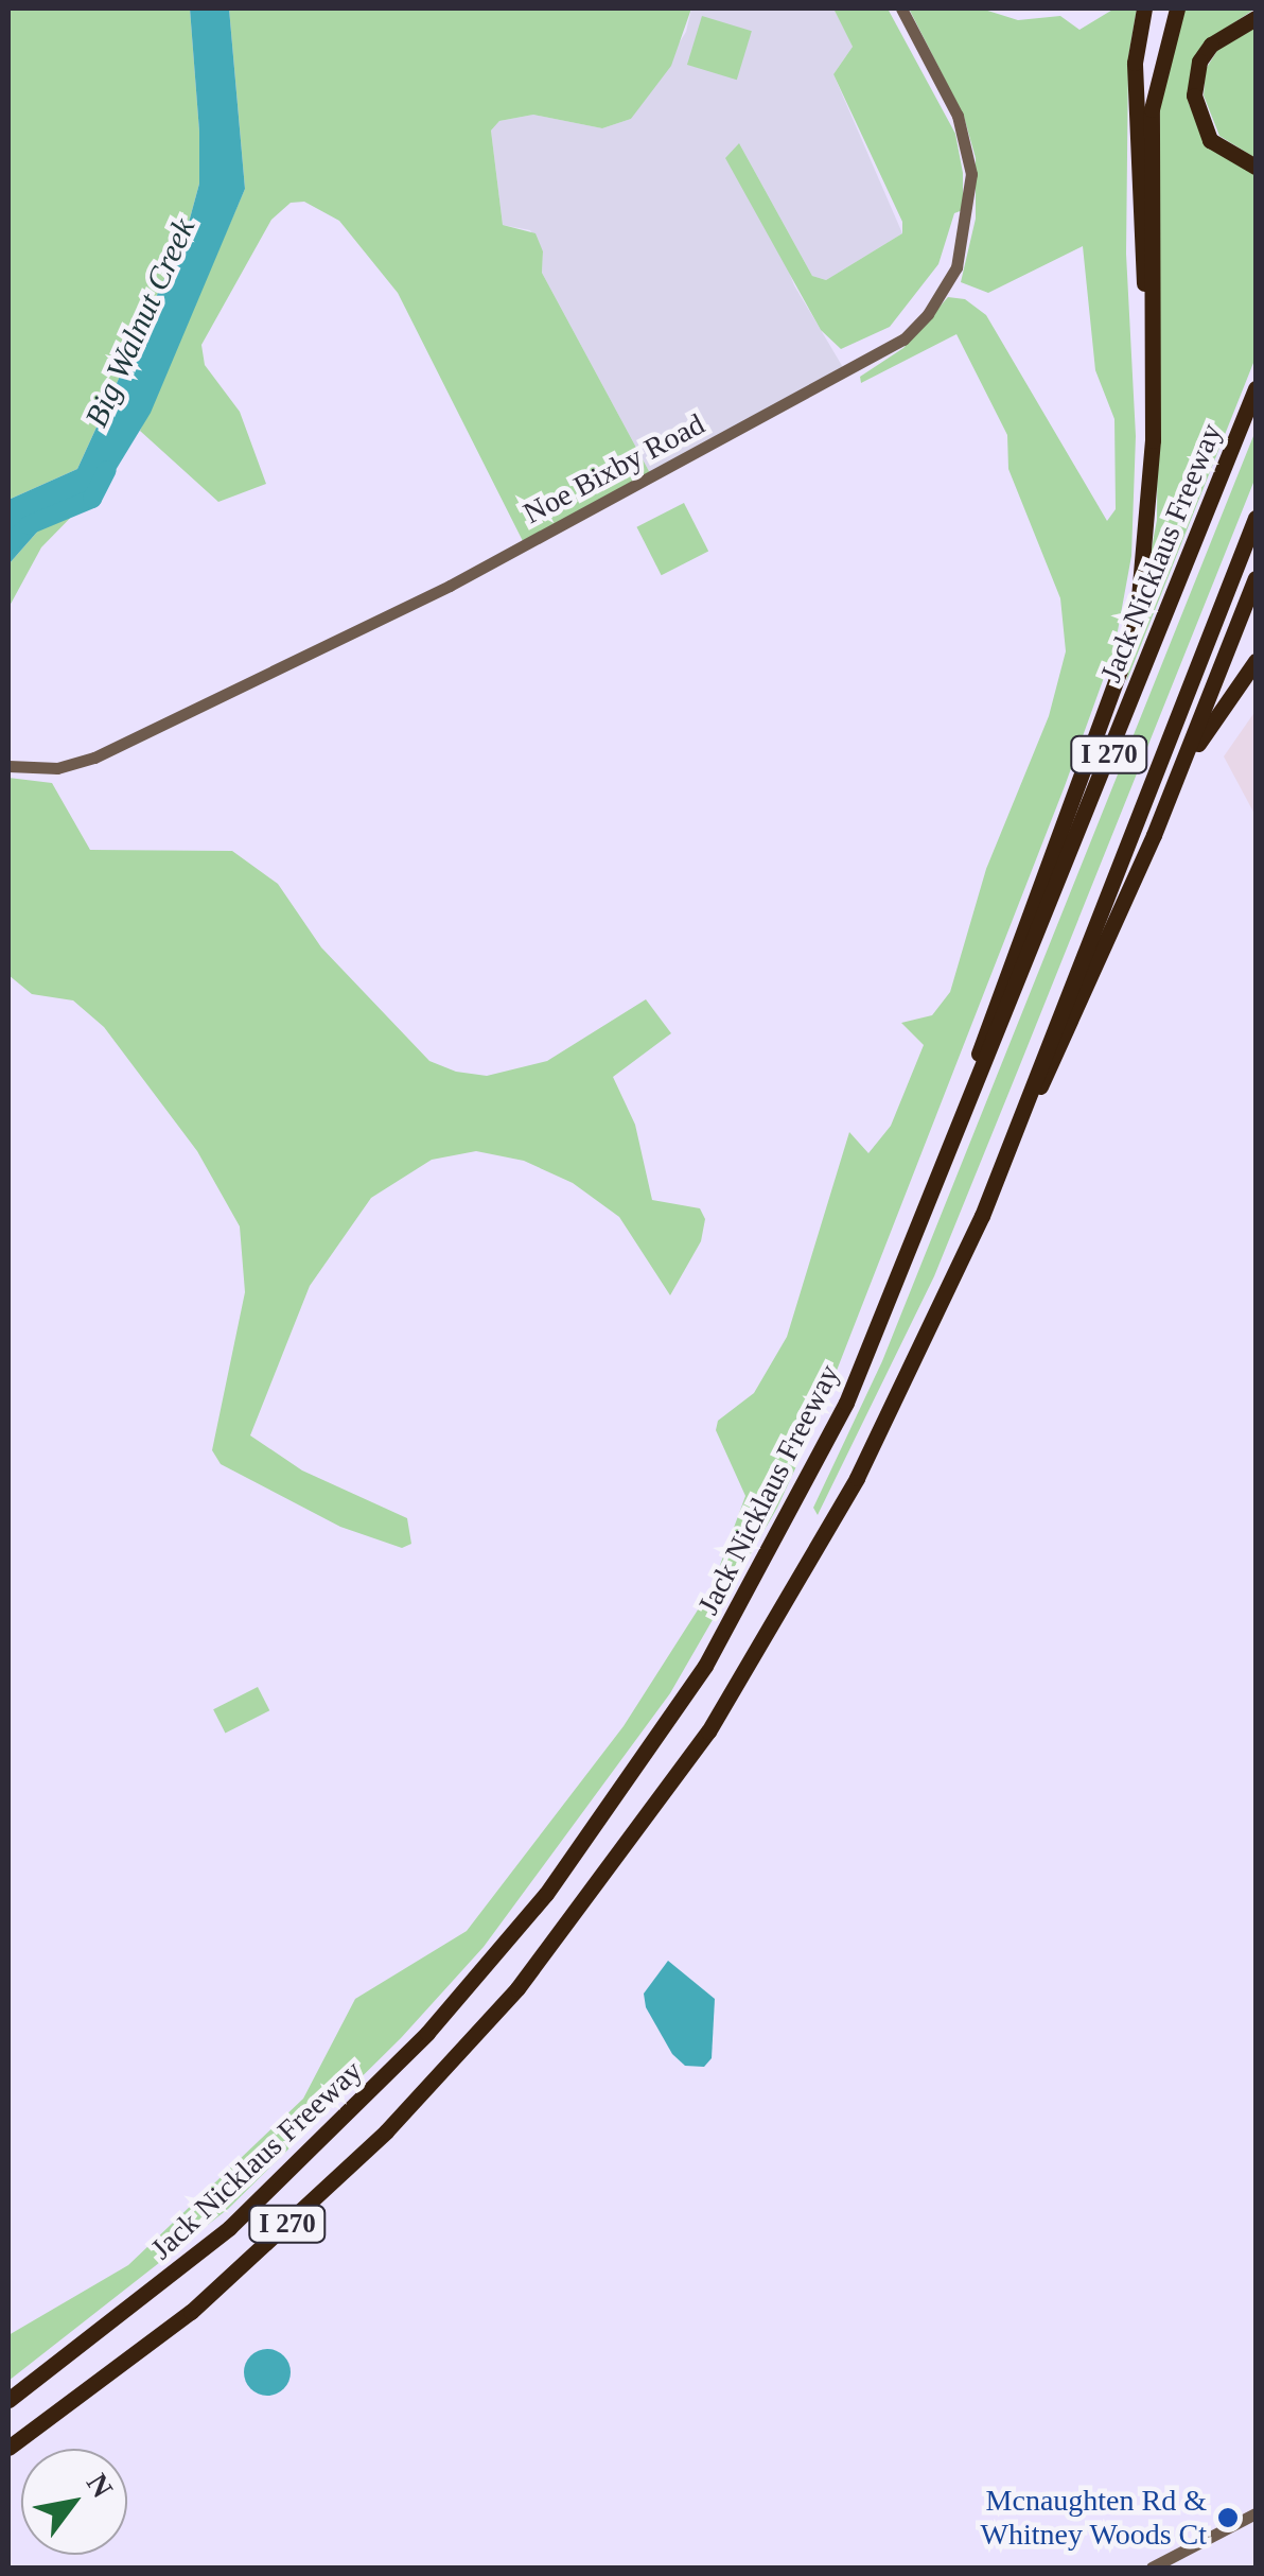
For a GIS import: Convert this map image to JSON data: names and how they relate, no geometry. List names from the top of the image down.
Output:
{
  "streets": {
    "highway": ["Jack Nicklaus Freeway", "I 270"],
    "street": ["Noe Bixby Road"]
  },
  "water": ["Big Walnut Creek"],
  "places": ["Mcnaughten Rd & Whitney Woods Ct"],
  "north": "top right"
}
